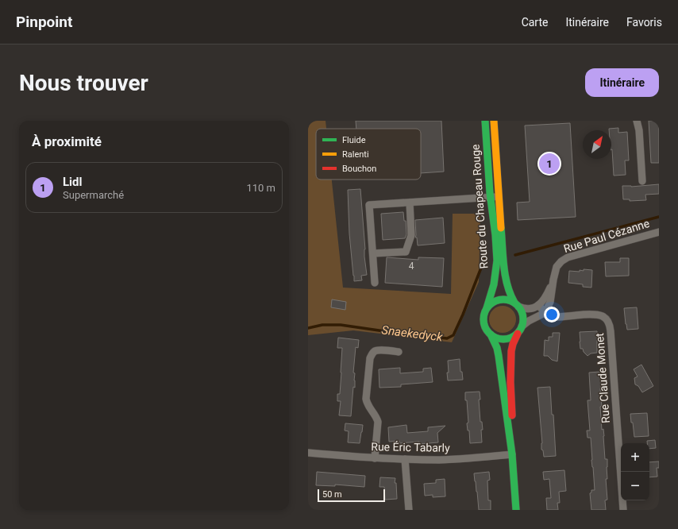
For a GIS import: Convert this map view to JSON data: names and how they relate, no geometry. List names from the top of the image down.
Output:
{
  "streets": {
    "street": [
      "Route du Chapeau Rouge",
      "Rue Paul Cézanne",
      "Rue Claude Monet",
      "Rue Éric Tabarly"
    ]
  },
  "crossings": [
    ["Rue Paul Cézanne", "Rue Claude Monet"]
  ],
  "water": ["Snaekedyck"],
  "house_numbers": ["4"],
  "legend": ["Fluide", "Ralenti", "Bouchon"],
  "scale_bar": "50 m",
  "north": "top right",
  "page": {
    "header": "Pinpoint",
    "nav": ["Carte", "Itinéraire", "Favoris"],
    "buttons": "Itinéraire",
    "title": "Nous trouver",
    "heading": "À proximité",
    "pins": "1",
    "list": [
      {
        "mark": "1",
        "name": "Lidl",
        "note": "Supermarché",
        "value": "110 m"
      }
    ],
    "map_buttons": ["+", "−"],
    "scale": "50 m"
  }
}
